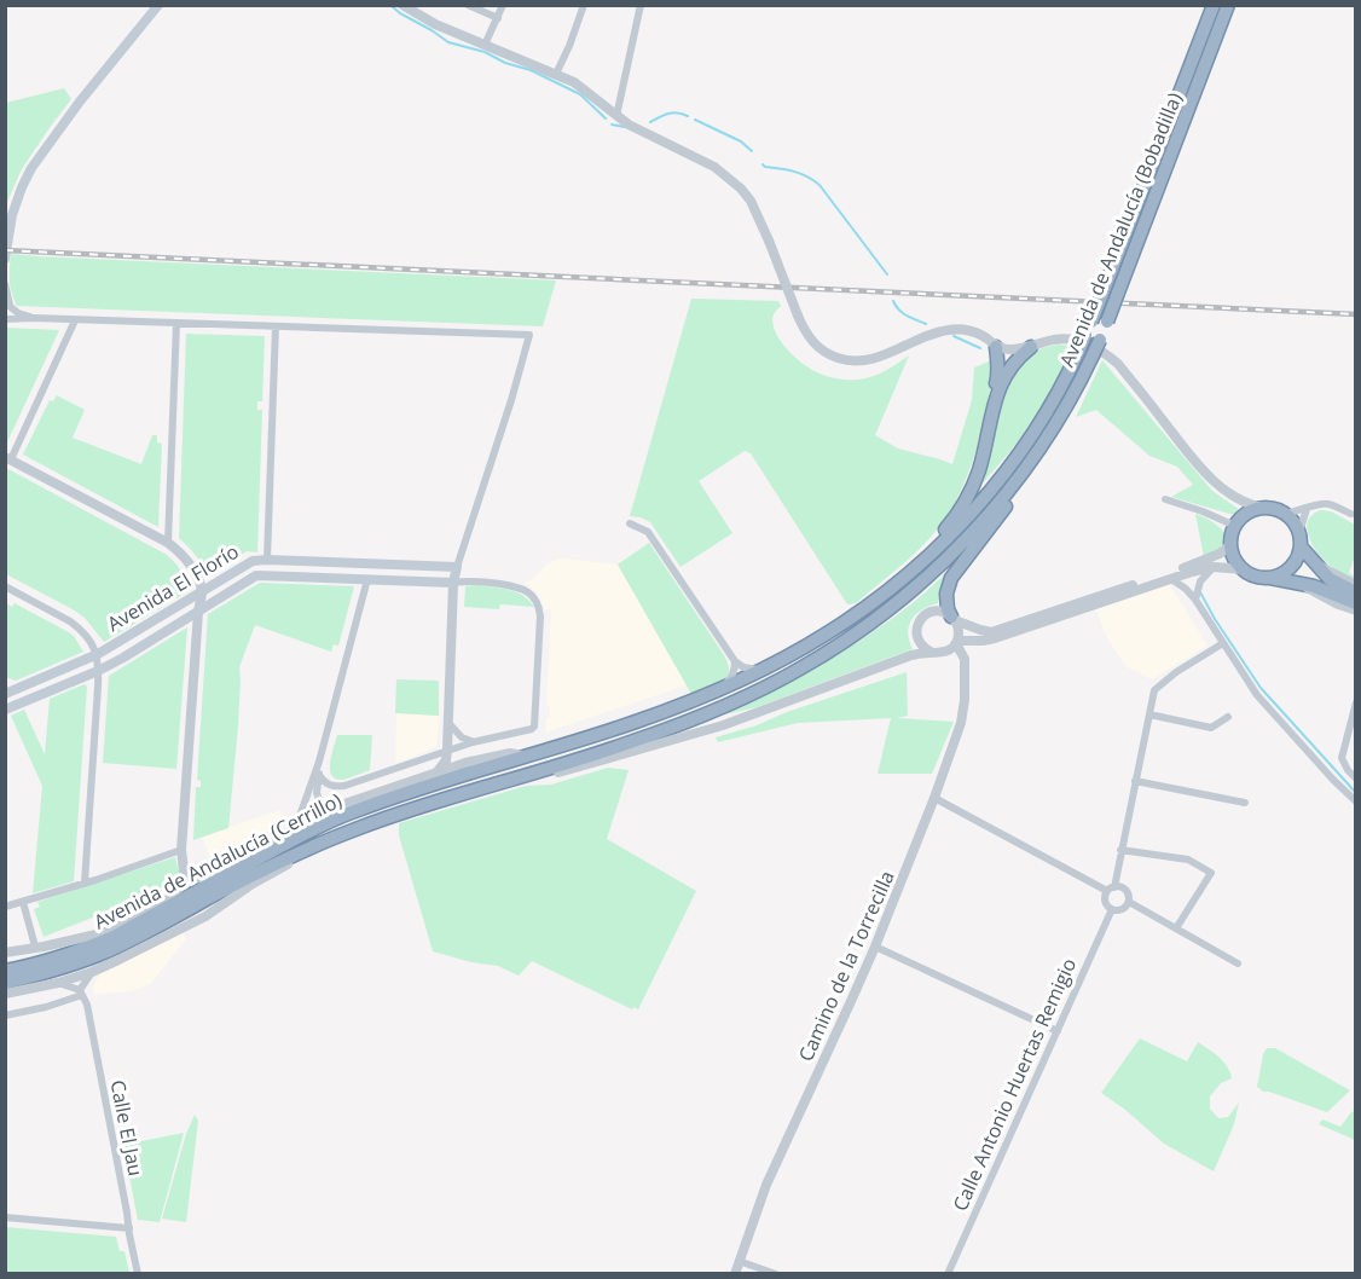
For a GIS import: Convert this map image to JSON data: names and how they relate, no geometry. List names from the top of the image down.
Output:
{
  "streets": {
    "highway": ["Avenida de Andalucía (Bobadilla)", "Avenida de Andalucía (Cerrillo)"],
    "main road": ["Avenida El Florío"],
    "street": ["Camino de la Torrecilla", "Calle Antonio Huertas Remigio", "Calle El Jau"]
  },
  "crossings": [
    ["Avenida de Andalucía (Bobadilla)", "Avenida de Andalucía (Cerrillo)"]
  ]
}
